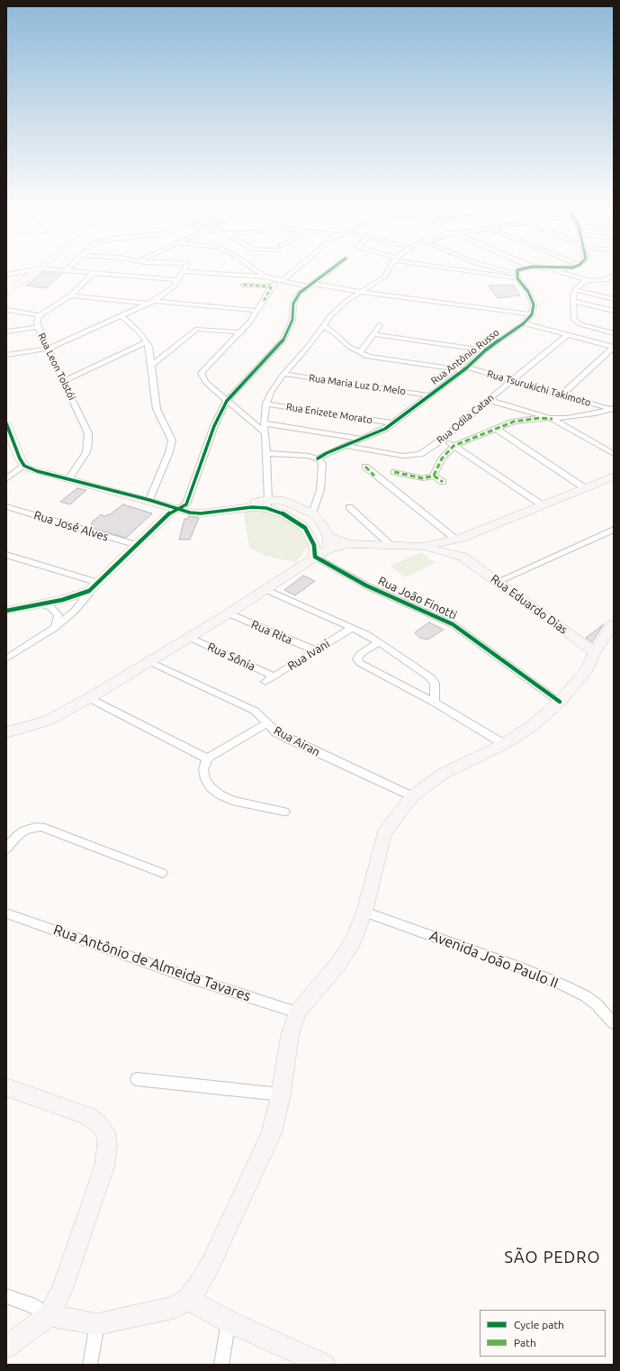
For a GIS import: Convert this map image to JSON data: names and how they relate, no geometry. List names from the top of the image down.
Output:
{
  "streets": {
    "street": [
      "Rua Antônio Russo",
      "Rua Leon Tolstói",
      "Rua Maria Luz D. Melo",
      "Rua Tsurukichi Takimoto",
      "Rua Enizete Morato",
      "Rua Odila Catan",
      "Rua José Alves",
      "Rua João Finotti",
      "Rua Eduardo Dias",
      "Rua Rita",
      "Rua Ivani",
      "Rua Sônia",
      "Rua Airan",
      "Avenida João Paulo II",
      "Rua Antônio de Almeida Tavares"
    ]
  },
  "crossings": [
    ["Rua Antônio Russo", "Rua Maria Luz D. Melo"],
    ["Rua Antônio Russo", "Rua Tsurukichi Takimoto"],
    ["Rua Antônio Russo", "Rua Enizete Morato"],
    ["Rua Antônio Russo", "Rua Odila Catan"],
    ["Rua Tsurukichi Takimoto", "Rua Odila Catan"],
    ["Rua Rita", "Rua Ivani"],
    ["Rua Ivani", "Rua Sônia"]
  ],
  "districts": ["SÃO PEDRO"],
  "legend": ["Cycle path", "Path"]
}
